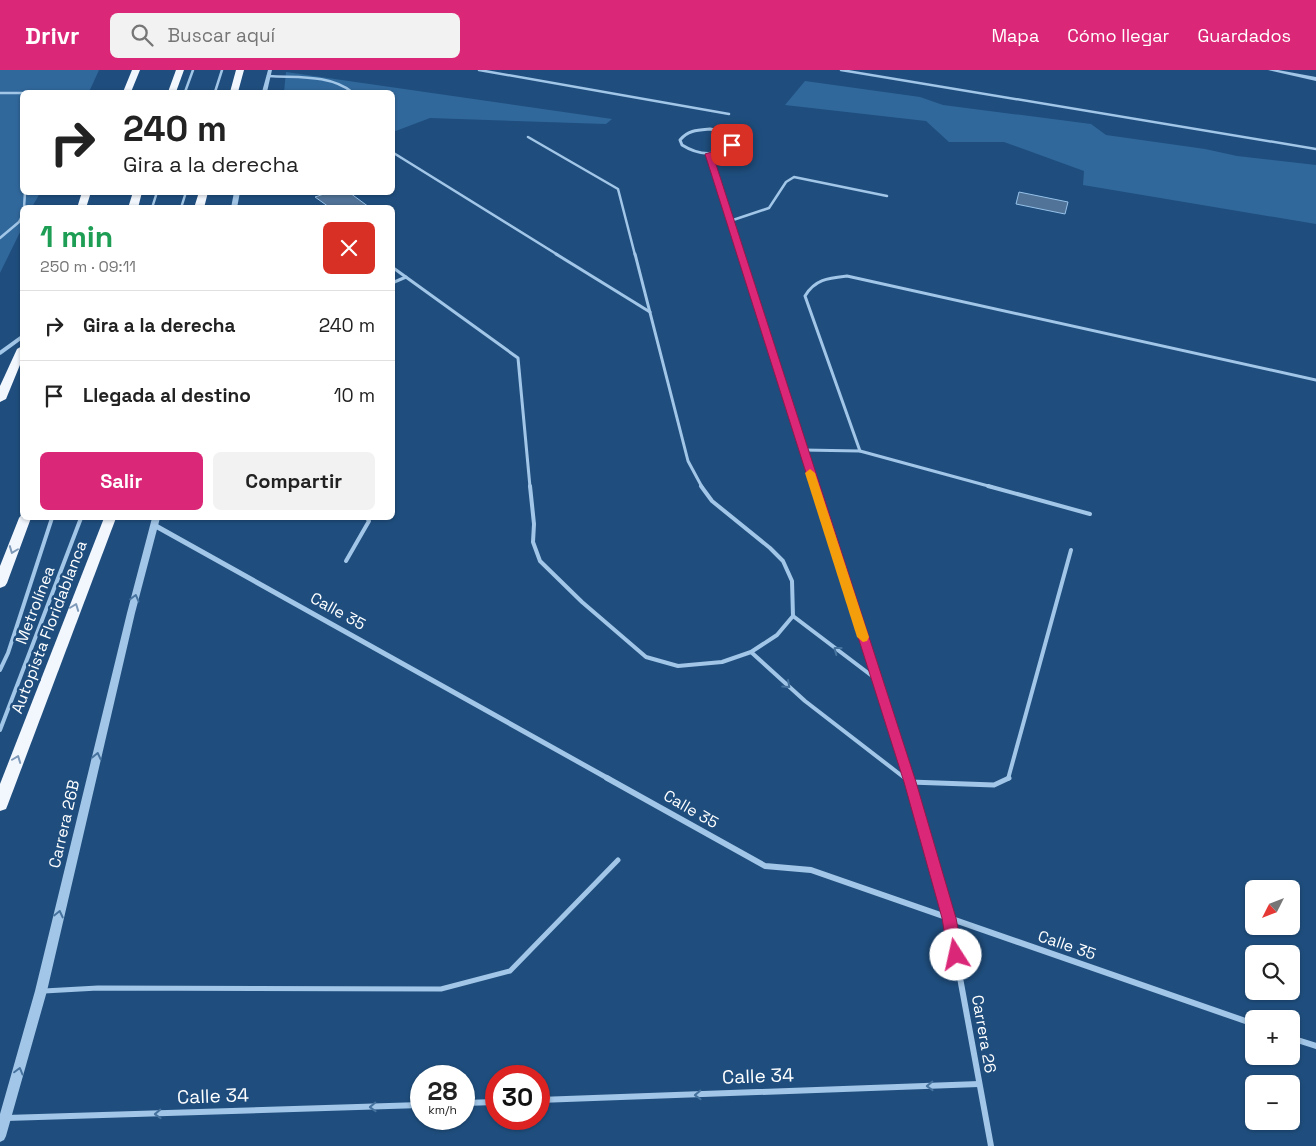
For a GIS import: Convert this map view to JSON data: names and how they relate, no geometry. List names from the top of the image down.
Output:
{
  "streets": {
    "highway": ["Autopista Floridablanca"],
    "street": [
      "Calle 35",
      "Carrera 26B",
      "Carrera 26",
      "Calle 34"
    ],
    "lane": ["Metrolínea"]
  },
  "crossings": [
    ["Calle 35", "Carrera 26B"],
    ["Calle 35", "Carrera 26"],
    ["Carrera 26B", "Calle 34"],
    ["Carrera 26", "Calle 34"]
  ],
  "one_way": ["Autopista Floridablanca", "Carrera 26B", "Calle 34"],
  "north": "bottom left",
  "page": {
    "header": "Drivr",
    "search": "Buscar aquí",
    "nav": ["Mapa", "Cómo llegar", "Guardados"],
    "turn": ["240 m", "Gira a la derecha"],
    "heading": ["1 min", "250 m · 09:11"],
    "list": [
      {
        "name": "Gira a la derecha",
        "value": "240 m"
      },
      {
        "name": "Llegada al destino",
        "value": "10 m"
      }
    ],
    "buttons": ["Salir", "Compartir"],
    "map_buttons": ["+", "−"],
    "speed": "28 km/h",
    "limit": "30"
  }
}
